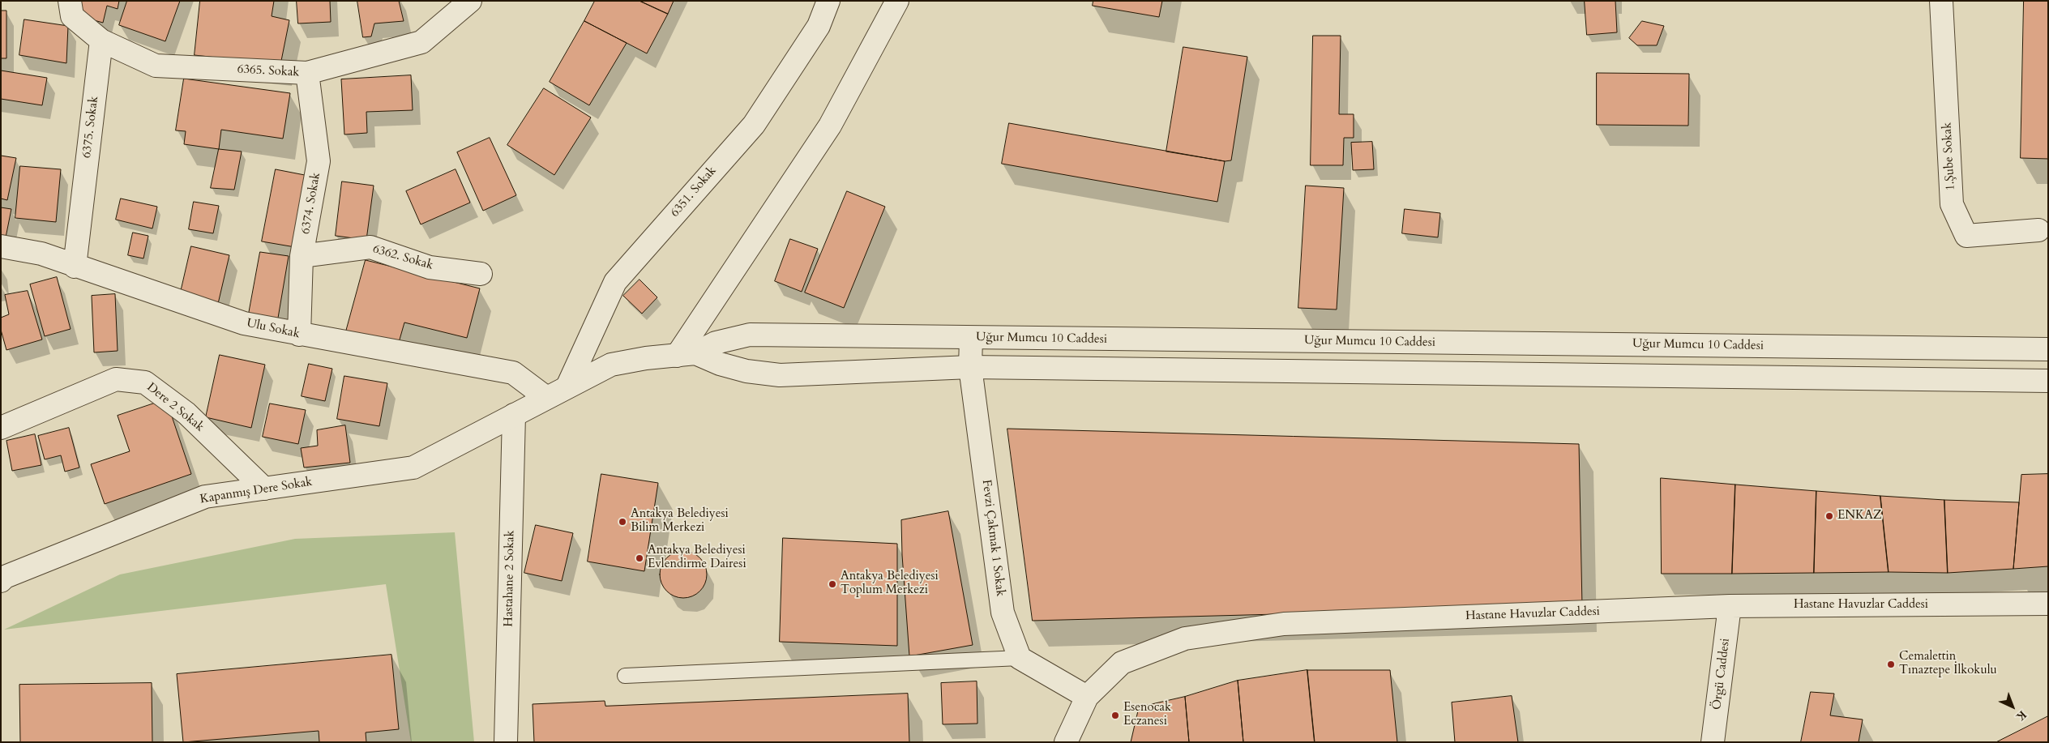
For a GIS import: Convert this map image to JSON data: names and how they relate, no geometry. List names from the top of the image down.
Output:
{
  "streets": {
    "street": [
      "6365. Sokak",
      "6375. Sokak",
      "1.Şube Sokak",
      "6351. Sokak",
      "6374. Sokak",
      "6362. Sokak",
      "Ulu Sokak",
      "Uğur Mumcu 10 Caddesi",
      "Dere 2 Sokak",
      "Kapanmış Dere Sokak",
      "Fevzi Çakmak 1 Sokak",
      "Hastahane 2 Sokak",
      "Hastane Havuzlar Caddesi",
      "Örgü Caddesi"
    ]
  },
  "crossings": [
    ["6365. Sokak", "6375. Sokak"],
    ["6365. Sokak", "6374. Sokak"],
    ["6375. Sokak", "Ulu Sokak"],
    ["6351. Sokak", "Uğur Mumcu 10 Caddesi"],
    ["6374. Sokak", "6362. Sokak"],
    ["6374. Sokak", "Ulu Sokak"],
    ["Ulu Sokak", "Uğur Mumcu 10 Caddesi"],
    ["Uğur Mumcu 10 Caddesi", "Kapanmış Dere Sokak"],
    ["Uğur Mumcu 10 Caddesi", "Fevzi Çakmak 1 Sokak"],
    ["Uğur Mumcu 10 Caddesi", "Hastahane 2 Sokak"],
    ["Dere 2 Sokak", "Kapanmış Dere Sokak"],
    ["Kapanmış Dere Sokak", "Hastahane 2 Sokak"],
    ["Hastane Havuzlar Caddesi", "Örgü Caddesi"]
  ],
  "places": [
    "ENKAZ",
    "Antakya Belediyesi Bilim Merkezi",
    "Antakya Belediyesi Evlendirme Dairesi",
    "Antakya Belediyesi Toplum Merkezi",
    "Cemalettin Tınaztepe İlkokulu",
    "Esenocak Eczanesi"
  ],
  "north": "bottom right"
}
